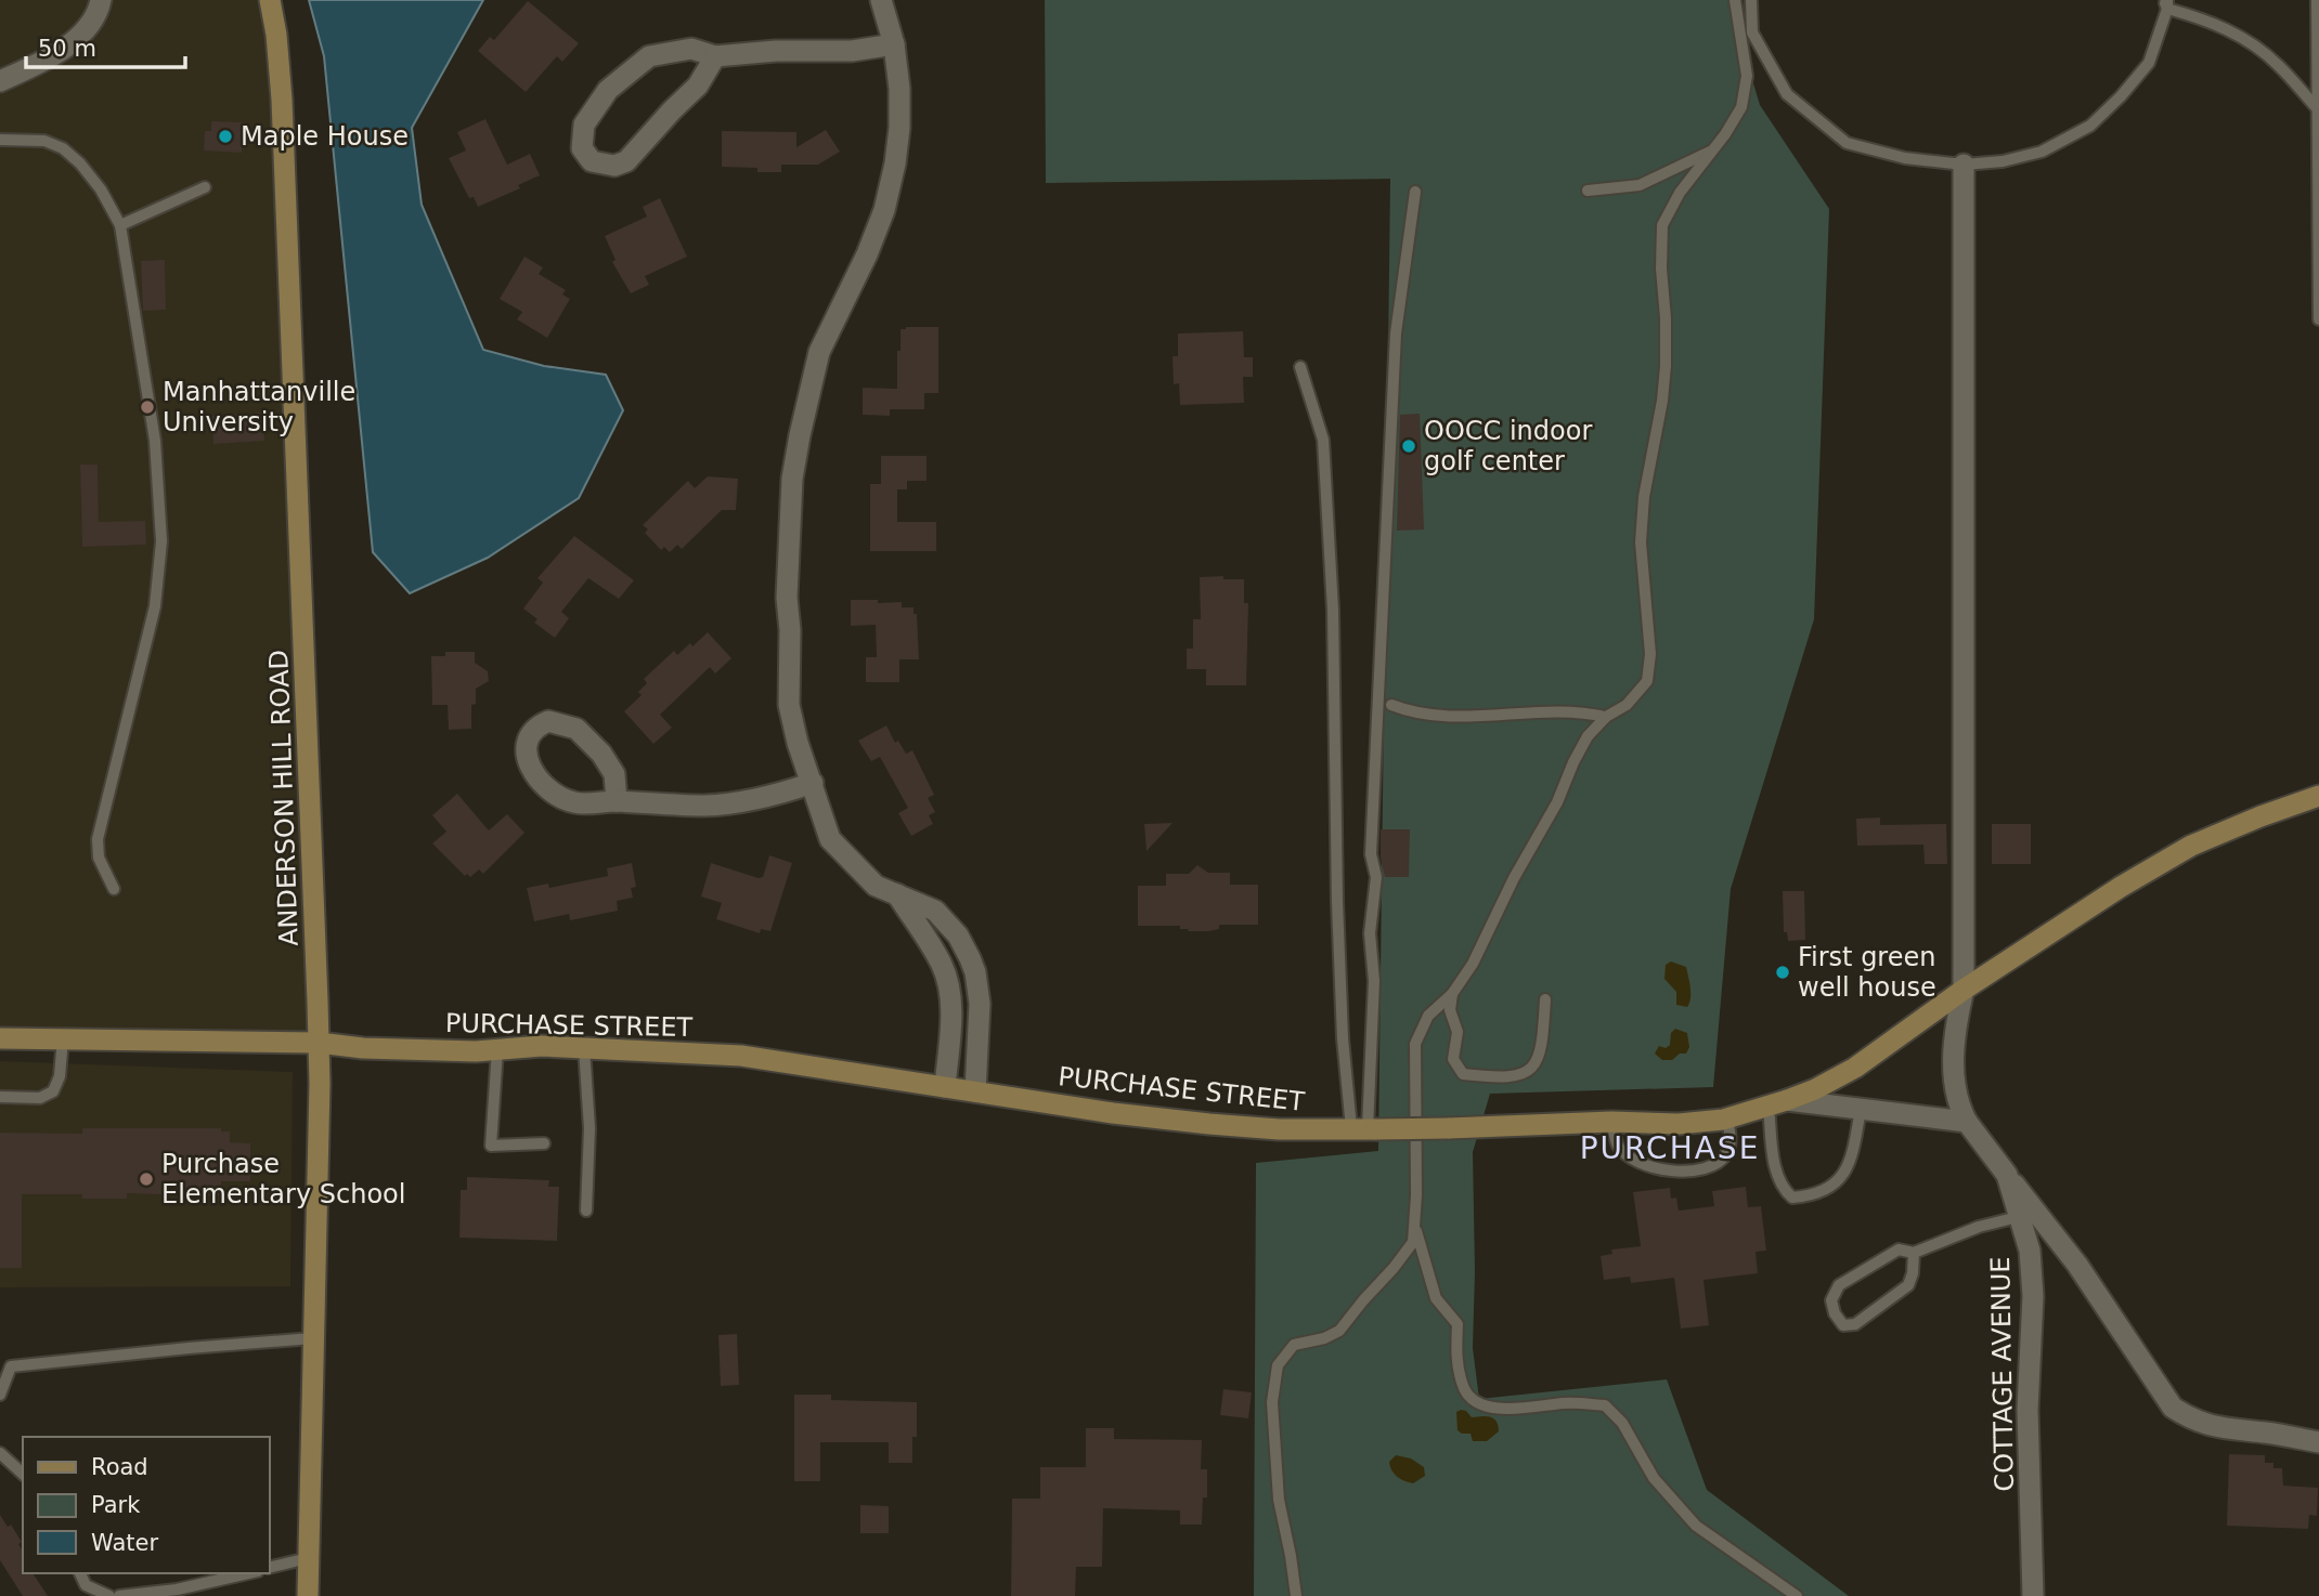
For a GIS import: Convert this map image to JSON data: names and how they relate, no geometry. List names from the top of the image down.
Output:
{
  "streets": {
    "main road": ["ANDERSON HILL ROAD", "PURCHASE STREET"],
    "street": ["COTTAGE AVENUE"]
  },
  "crossings": [
    ["ANDERSON HILL ROAD", "PURCHASE STREET"]
  ],
  "districts": ["PURCHASE"],
  "places": [
    "Maple House",
    "Manhattanville University",
    "OOCC indoor golf center",
    "First green well house",
    "Purchase Elementary School"
  ],
  "legend": ["Road", "Park", "Water"],
  "scale_bar": "50 m"
}
